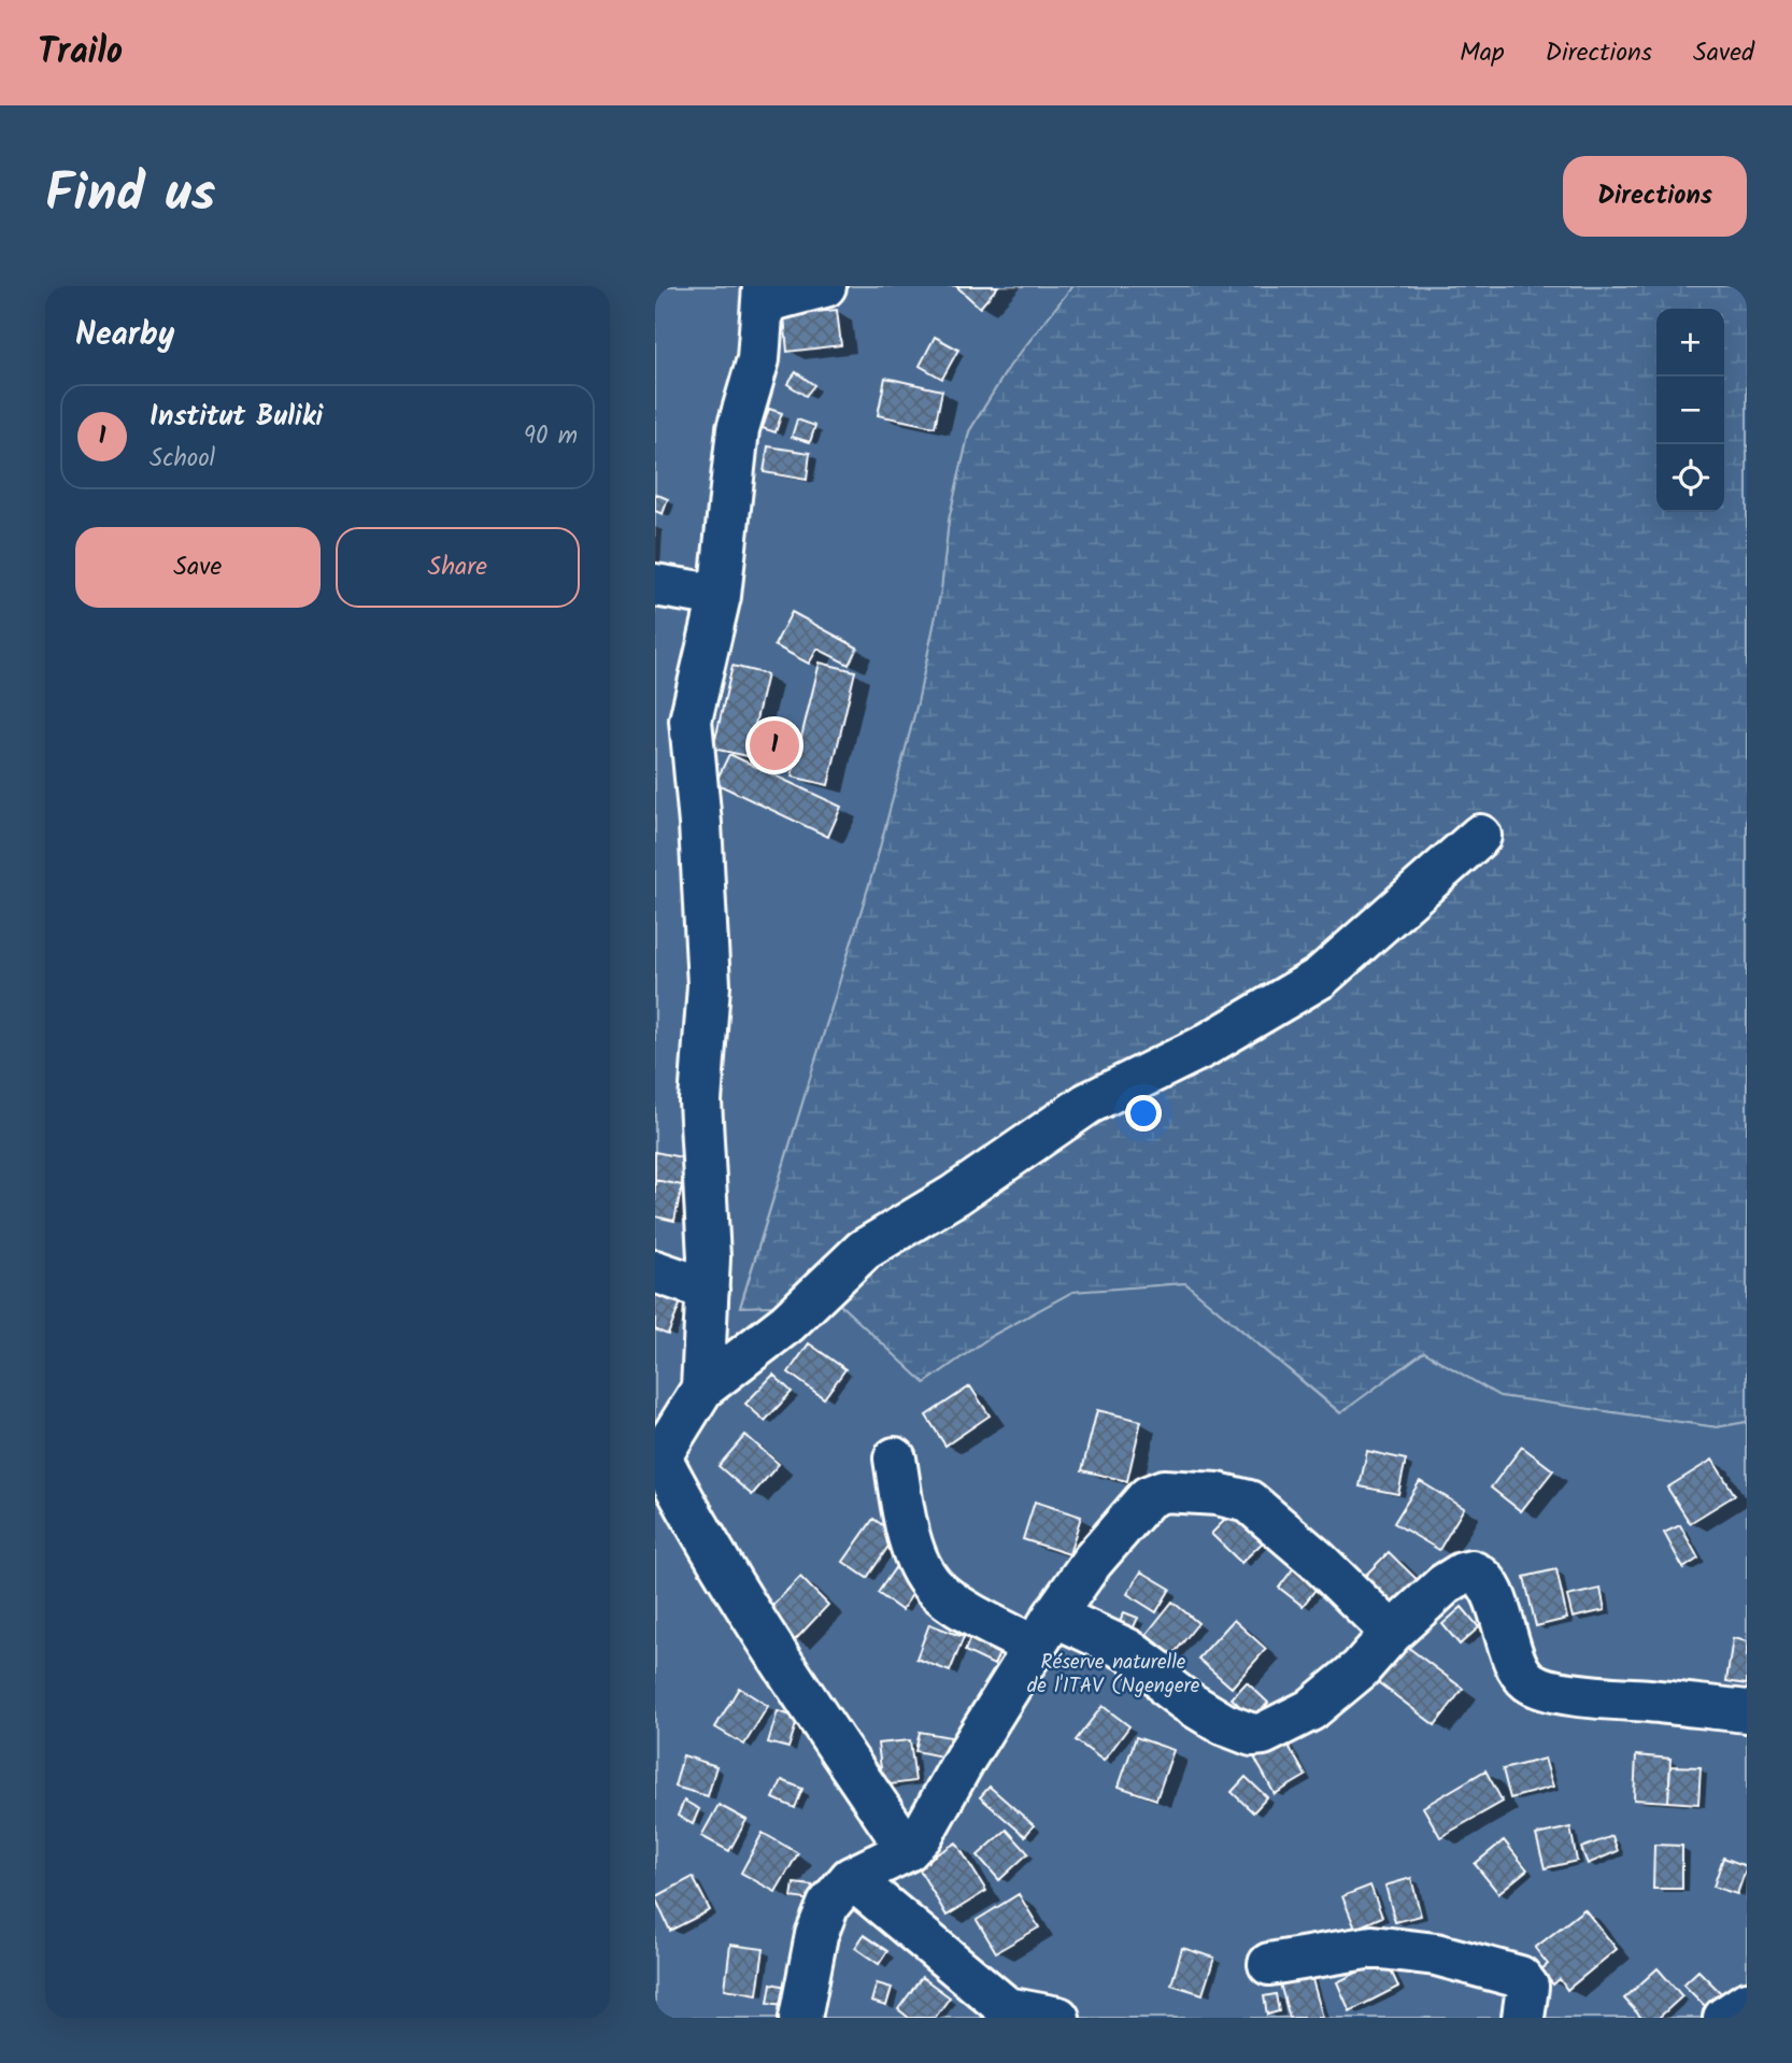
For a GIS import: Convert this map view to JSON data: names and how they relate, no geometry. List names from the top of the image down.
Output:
{
  "parks": ["Réserve naturelle de l'ITAV (Ngengere"],
  "page": {
    "header": "Trailo",
    "nav": ["Map", "Directions", "Saved"],
    "title": "Find us",
    "buttons": [
      "Directions",
      ["Save", "Share"]
    ],
    "heading": "Nearby",
    "map_buttons": ["+", "−"],
    "list": [
      {
        "mark": "1",
        "name": "Institut Buliki",
        "note": "School",
        "value": "90 m"
      }
    ],
    "pins": "1"
  }
}
